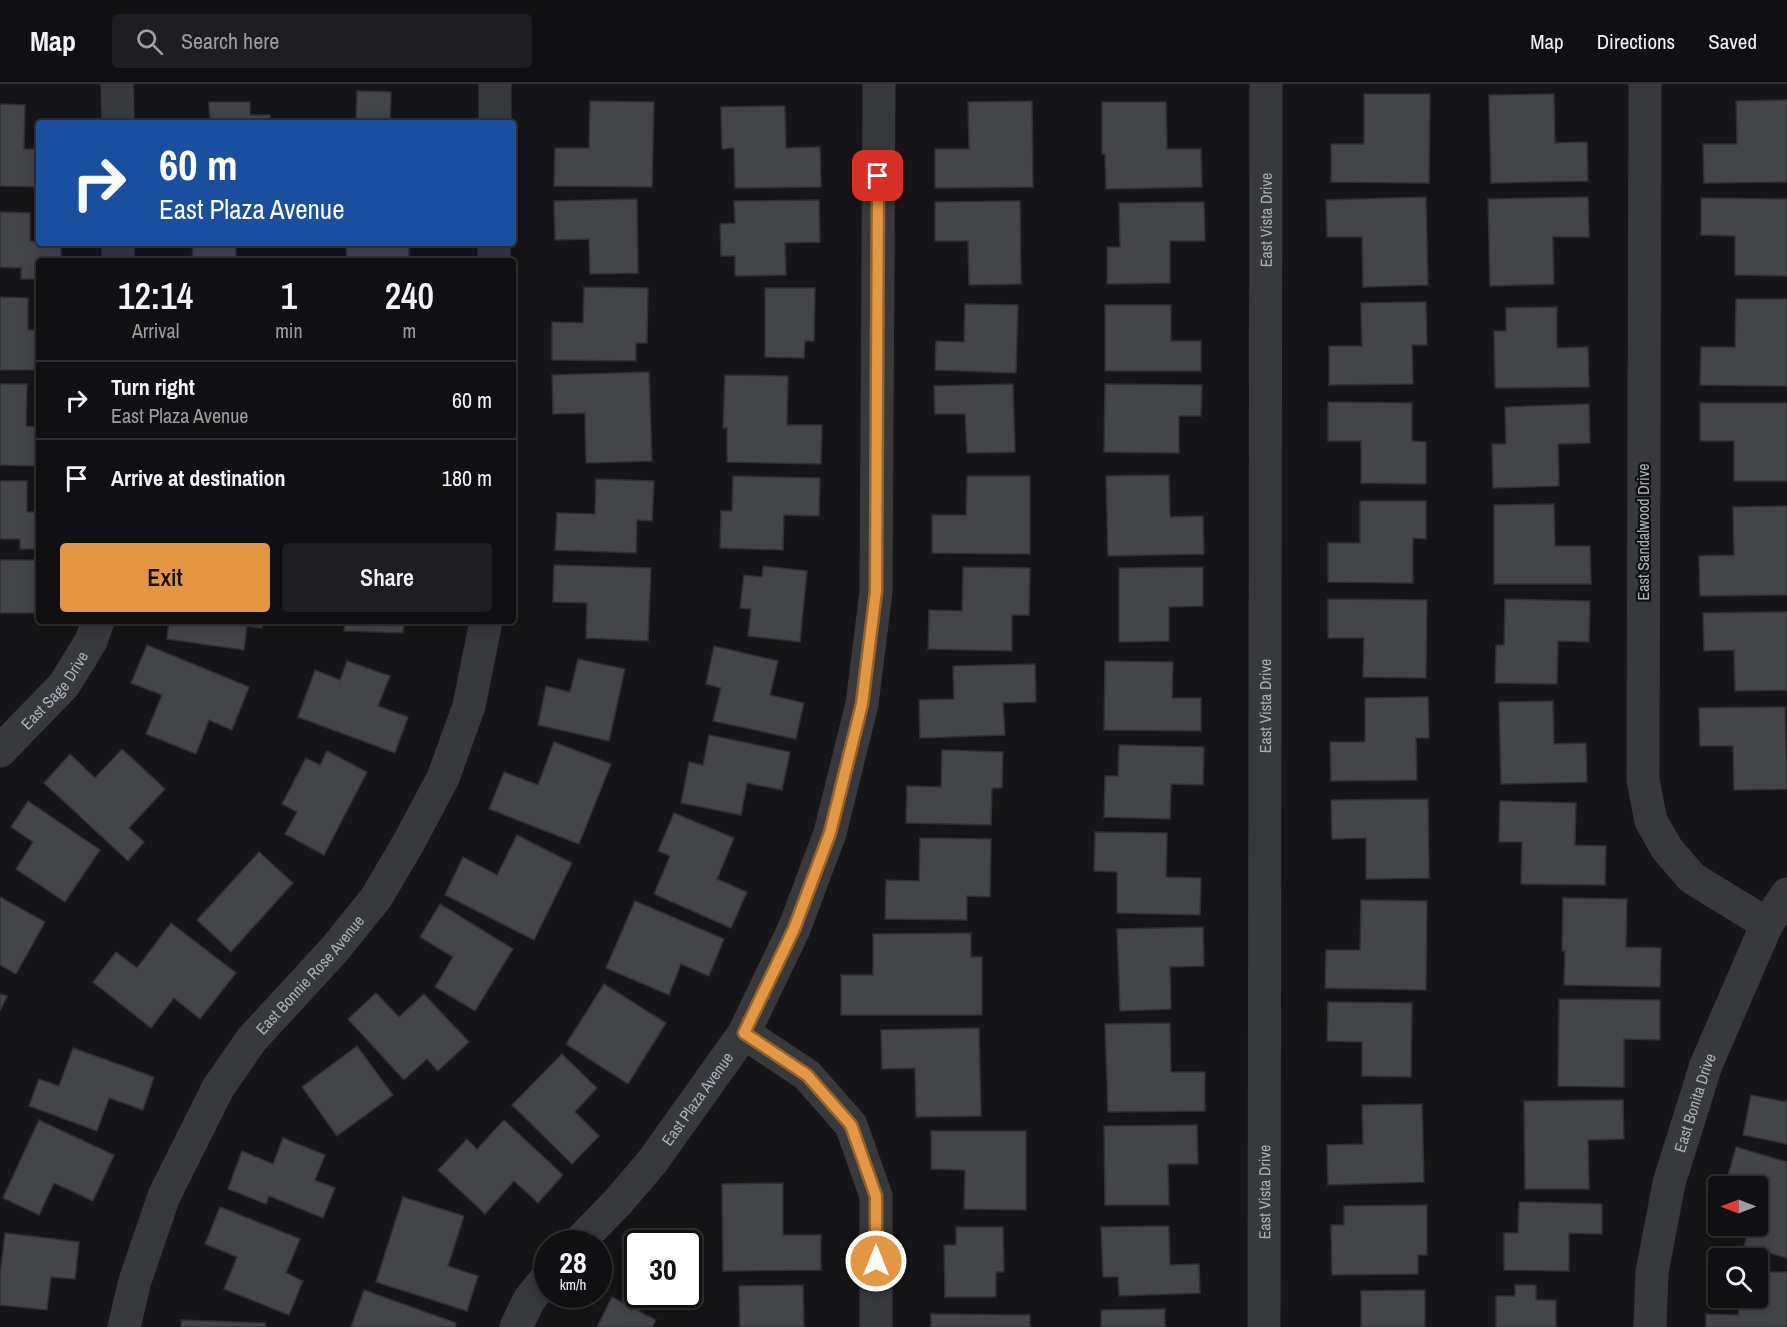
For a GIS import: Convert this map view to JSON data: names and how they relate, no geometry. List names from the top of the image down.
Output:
{
  "streets": {
    "street": [
      "East Vista Drive",
      "East Sandalwood Drive",
      "East Sage Drive",
      "East Bonnie Rose Avenue",
      "East Plaza Avenue",
      "East Bonita Drive"
    ]
  },
  "crossings": [
    ["East Sandalwood Drive", "East Bonita Drive"]
  ],
  "north": "left",
  "page": {
    "header": "Map",
    "search": "Search here",
    "nav": ["Map", "Directions", "Saved"],
    "turn": ["60 m", "East Plaza Avenue"],
    "eta": [
      "12:14",
      "Arrival",
      "1",
      "min",
      "240",
      "m"
    ],
    "list": [
      {
        "name": "Turn right",
        "note": "East Plaza Avenue",
        "value": "60 m"
      },
      {
        "name": "Arrive at destination",
        "value": "180 m"
      }
    ],
    "buttons": ["Exit", "Share"],
    "speed": "28 km/h",
    "limit": "30"
  }
}
